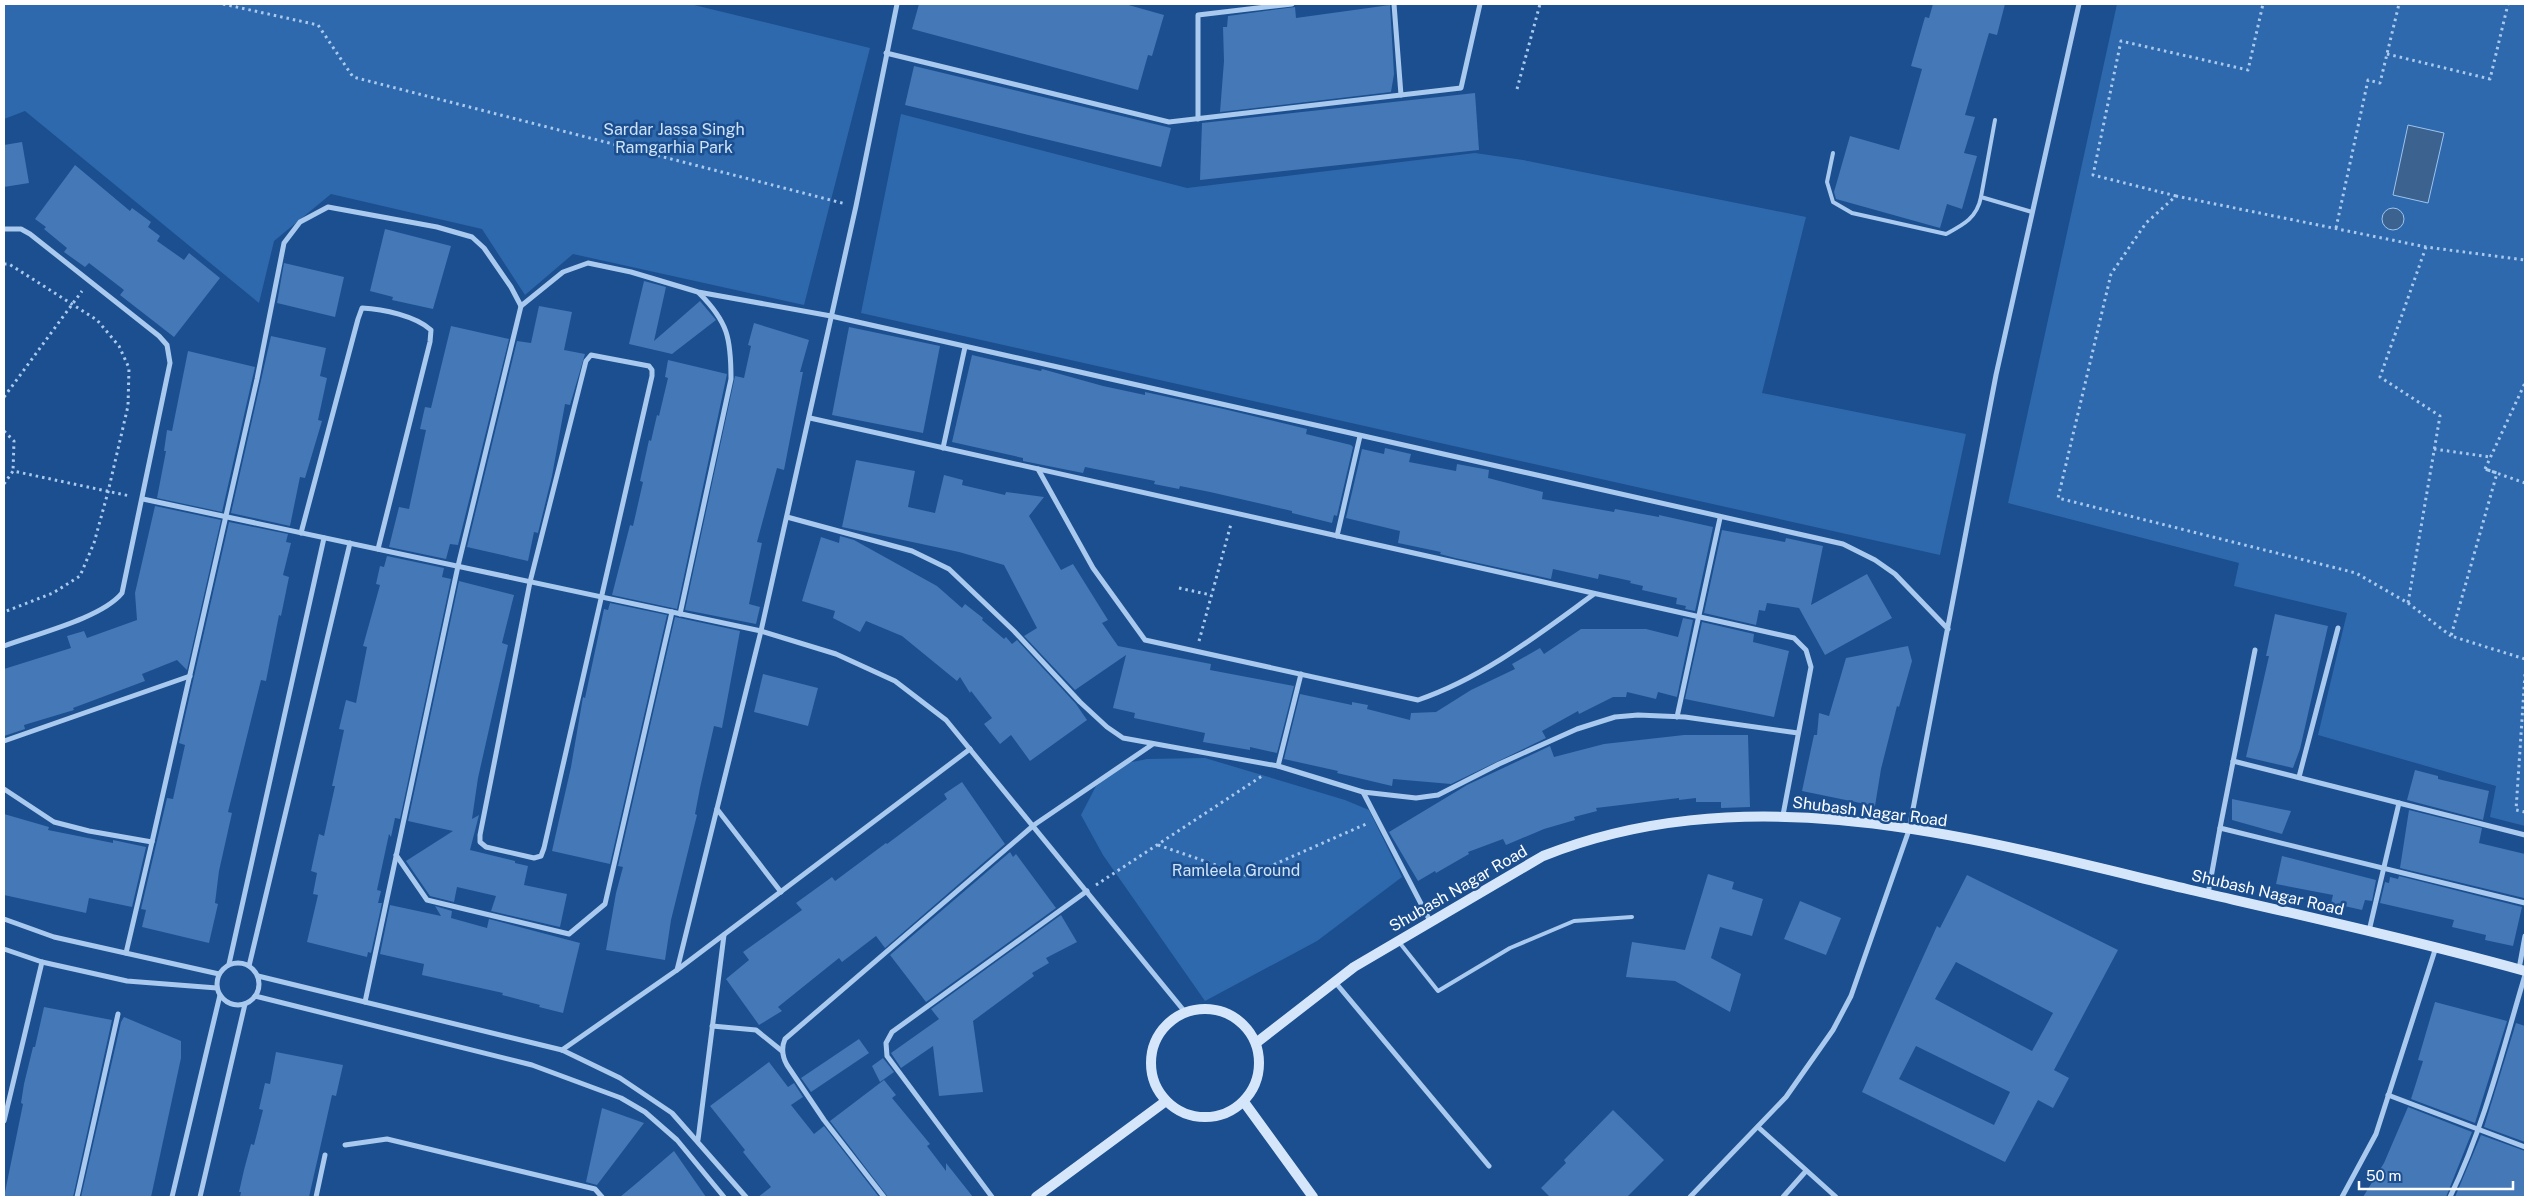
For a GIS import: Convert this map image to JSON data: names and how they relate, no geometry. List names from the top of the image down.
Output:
{
  "streets": {
    "street": ["Shubash Nagar Road"]
  },
  "parks": ["Sardar Jassa Singh Ramgarhia Park", "Ramleela Ground"],
  "scale_bar": "50 m"
}
